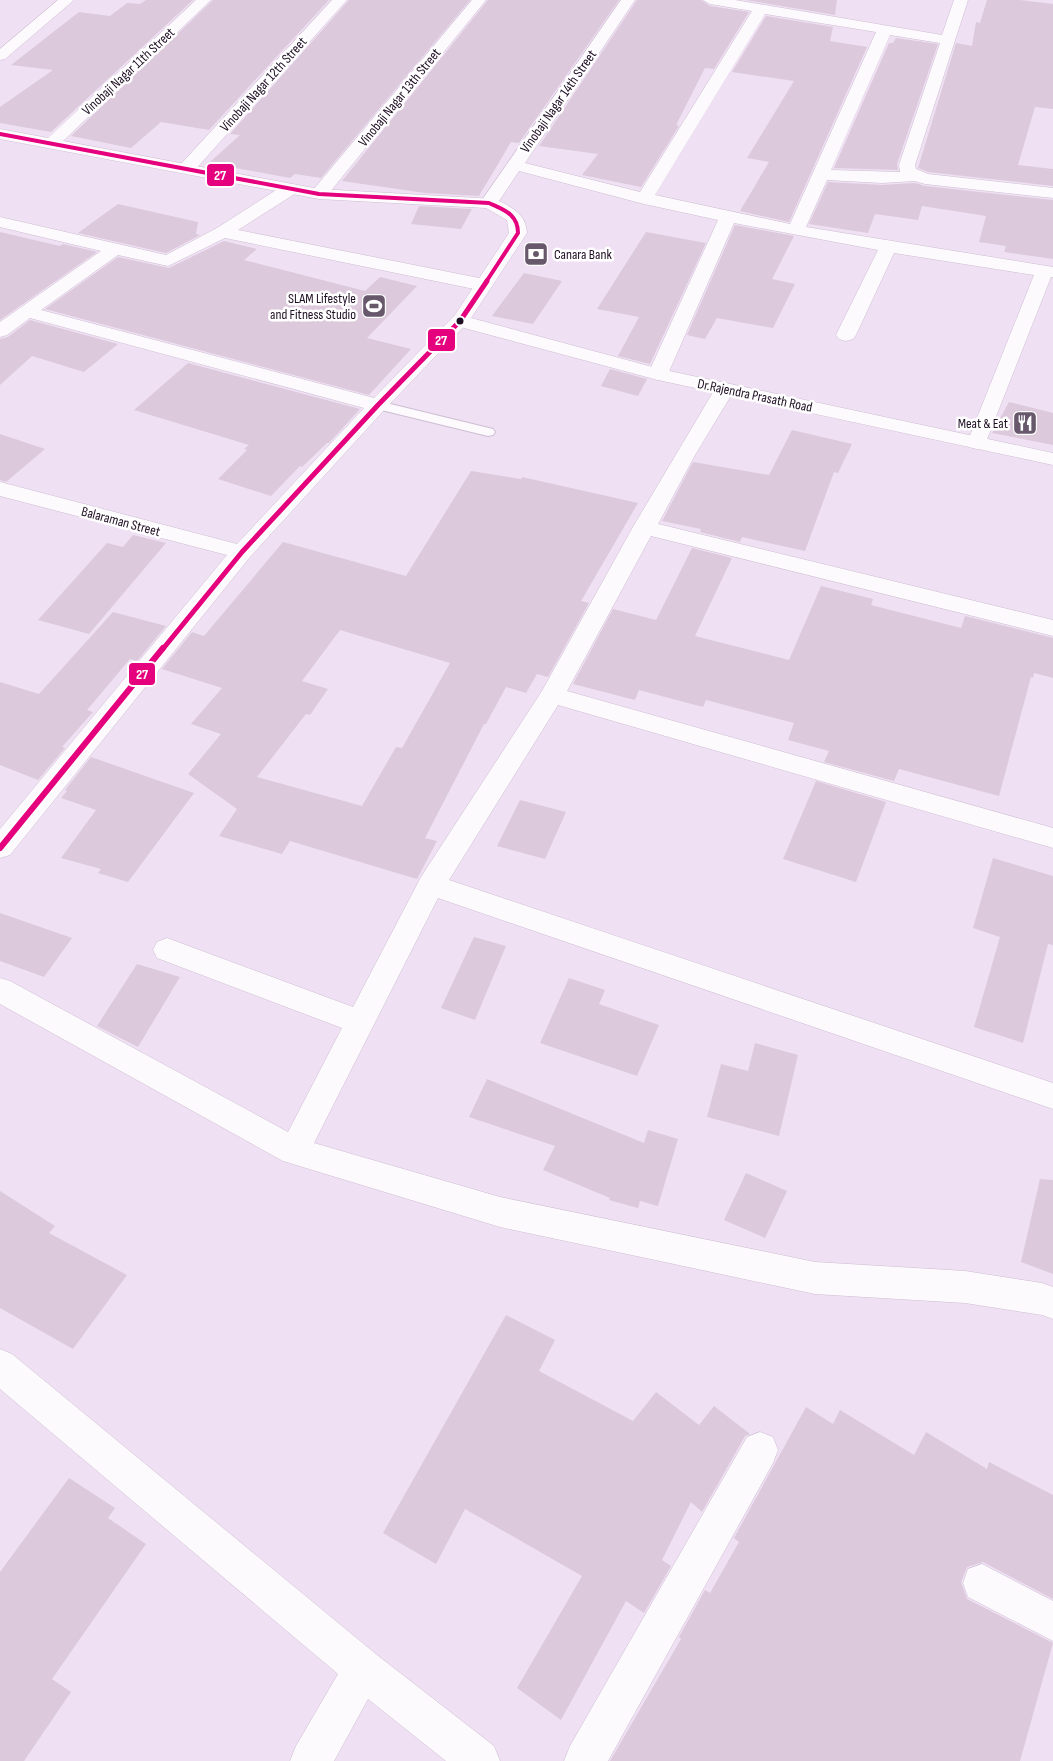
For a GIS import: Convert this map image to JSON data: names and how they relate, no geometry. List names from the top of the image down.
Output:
{
  "streets": {
    "street": [
      "Vinobaji Nagar 11th Street",
      "Vinobaji Nagar 12th Street",
      "Vinobaji Nagar 13th Street",
      "Vinobaji Nagar 14th Street",
      "Dr.Rajendra Prasath Road",
      "Balaraman Street"
    ]
  },
  "places": {
    "bank": ["Canara Bank"],
    "sports": ["SLAM Lifestyle and Fitness Studio"],
    "restaurant": ["Meat & Eat"]
  },
  "lines": ["transit line 27"]
}
